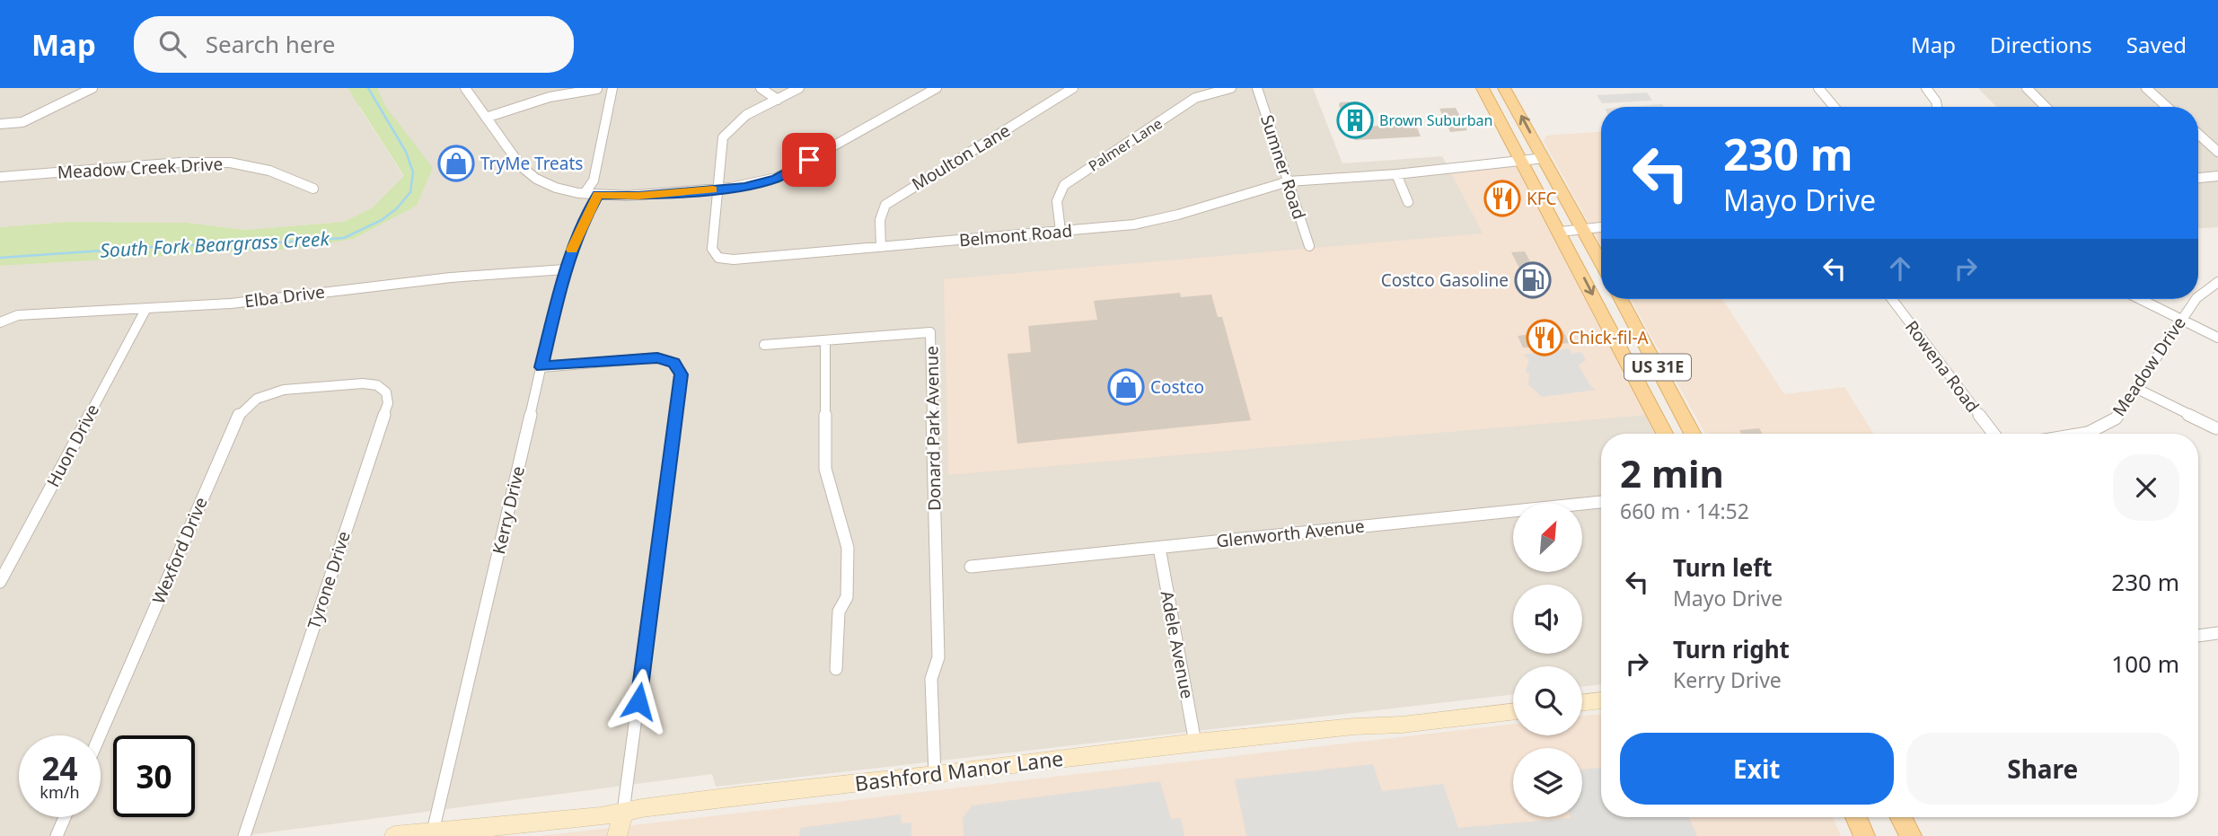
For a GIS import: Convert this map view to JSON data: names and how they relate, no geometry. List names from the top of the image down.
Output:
{
  "streets": {
    "main road": ["US 31E"],
    "street": [
      "Palmer Lane",
      "Moulton Lane",
      "Sumner Road",
      "Meadow Creek Drive",
      "Belmont Road",
      "Elba Drive",
      "Rowena Road",
      "Meadow Drive",
      "Donard Park Avenue",
      "Huon Drive",
      "Kerry Drive",
      "Glenworth Avenue",
      "Wexford Drive",
      "Tyrone Drive",
      "Adele Avenue",
      "Bashford Manor Lane"
    ]
  },
  "crossings": [
    ["Palmer Lane", "Belmont Road"],
    ["Moulton Lane", "Belmont Road"],
    ["Sumner Road", "Belmont Road"],
    ["Belmont Road", "US 31E"],
    ["Elba Drive", "Huon Drive"],
    ["Elba Drive", "Kerry Drive"],
    ["Donard Park Avenue", "Bashford Manor Lane"],
    ["Kerry Drive", "Bashford Manor Lane"],
    ["Glenworth Avenue", "Adele Avenue"],
    ["Wexford Drive", "Tyrone Drive"],
    ["Adele Avenue", "Bashford Manor Lane"]
  ],
  "water": ["South Fork Beargrass Creek"],
  "places": {
    "building": ["Brown Suburban"],
    "shop": ["TryMe Treats", "Costco"],
    "restaurant": ["KFC", "Chick-fil-A"],
    "fuel station": ["Costco Gasoline"]
  },
  "north": "top right",
  "page": {
    "header": "Map",
    "search": "Search here",
    "nav": ["Map", "Directions", "Saved"],
    "turn": ["230 m", "Mayo Drive"],
    "heading": ["2 min", "660 m · 14:52"],
    "list": [
      {
        "name": "Turn left",
        "note": "Mayo Drive",
        "value": "230 m"
      },
      {
        "name": "Turn right",
        "note": "Kerry Drive",
        "value": "100 m"
      }
    ],
    "buttons": ["Exit", "Share"],
    "speed": "24 km/h",
    "limit": "30"
  }
}
